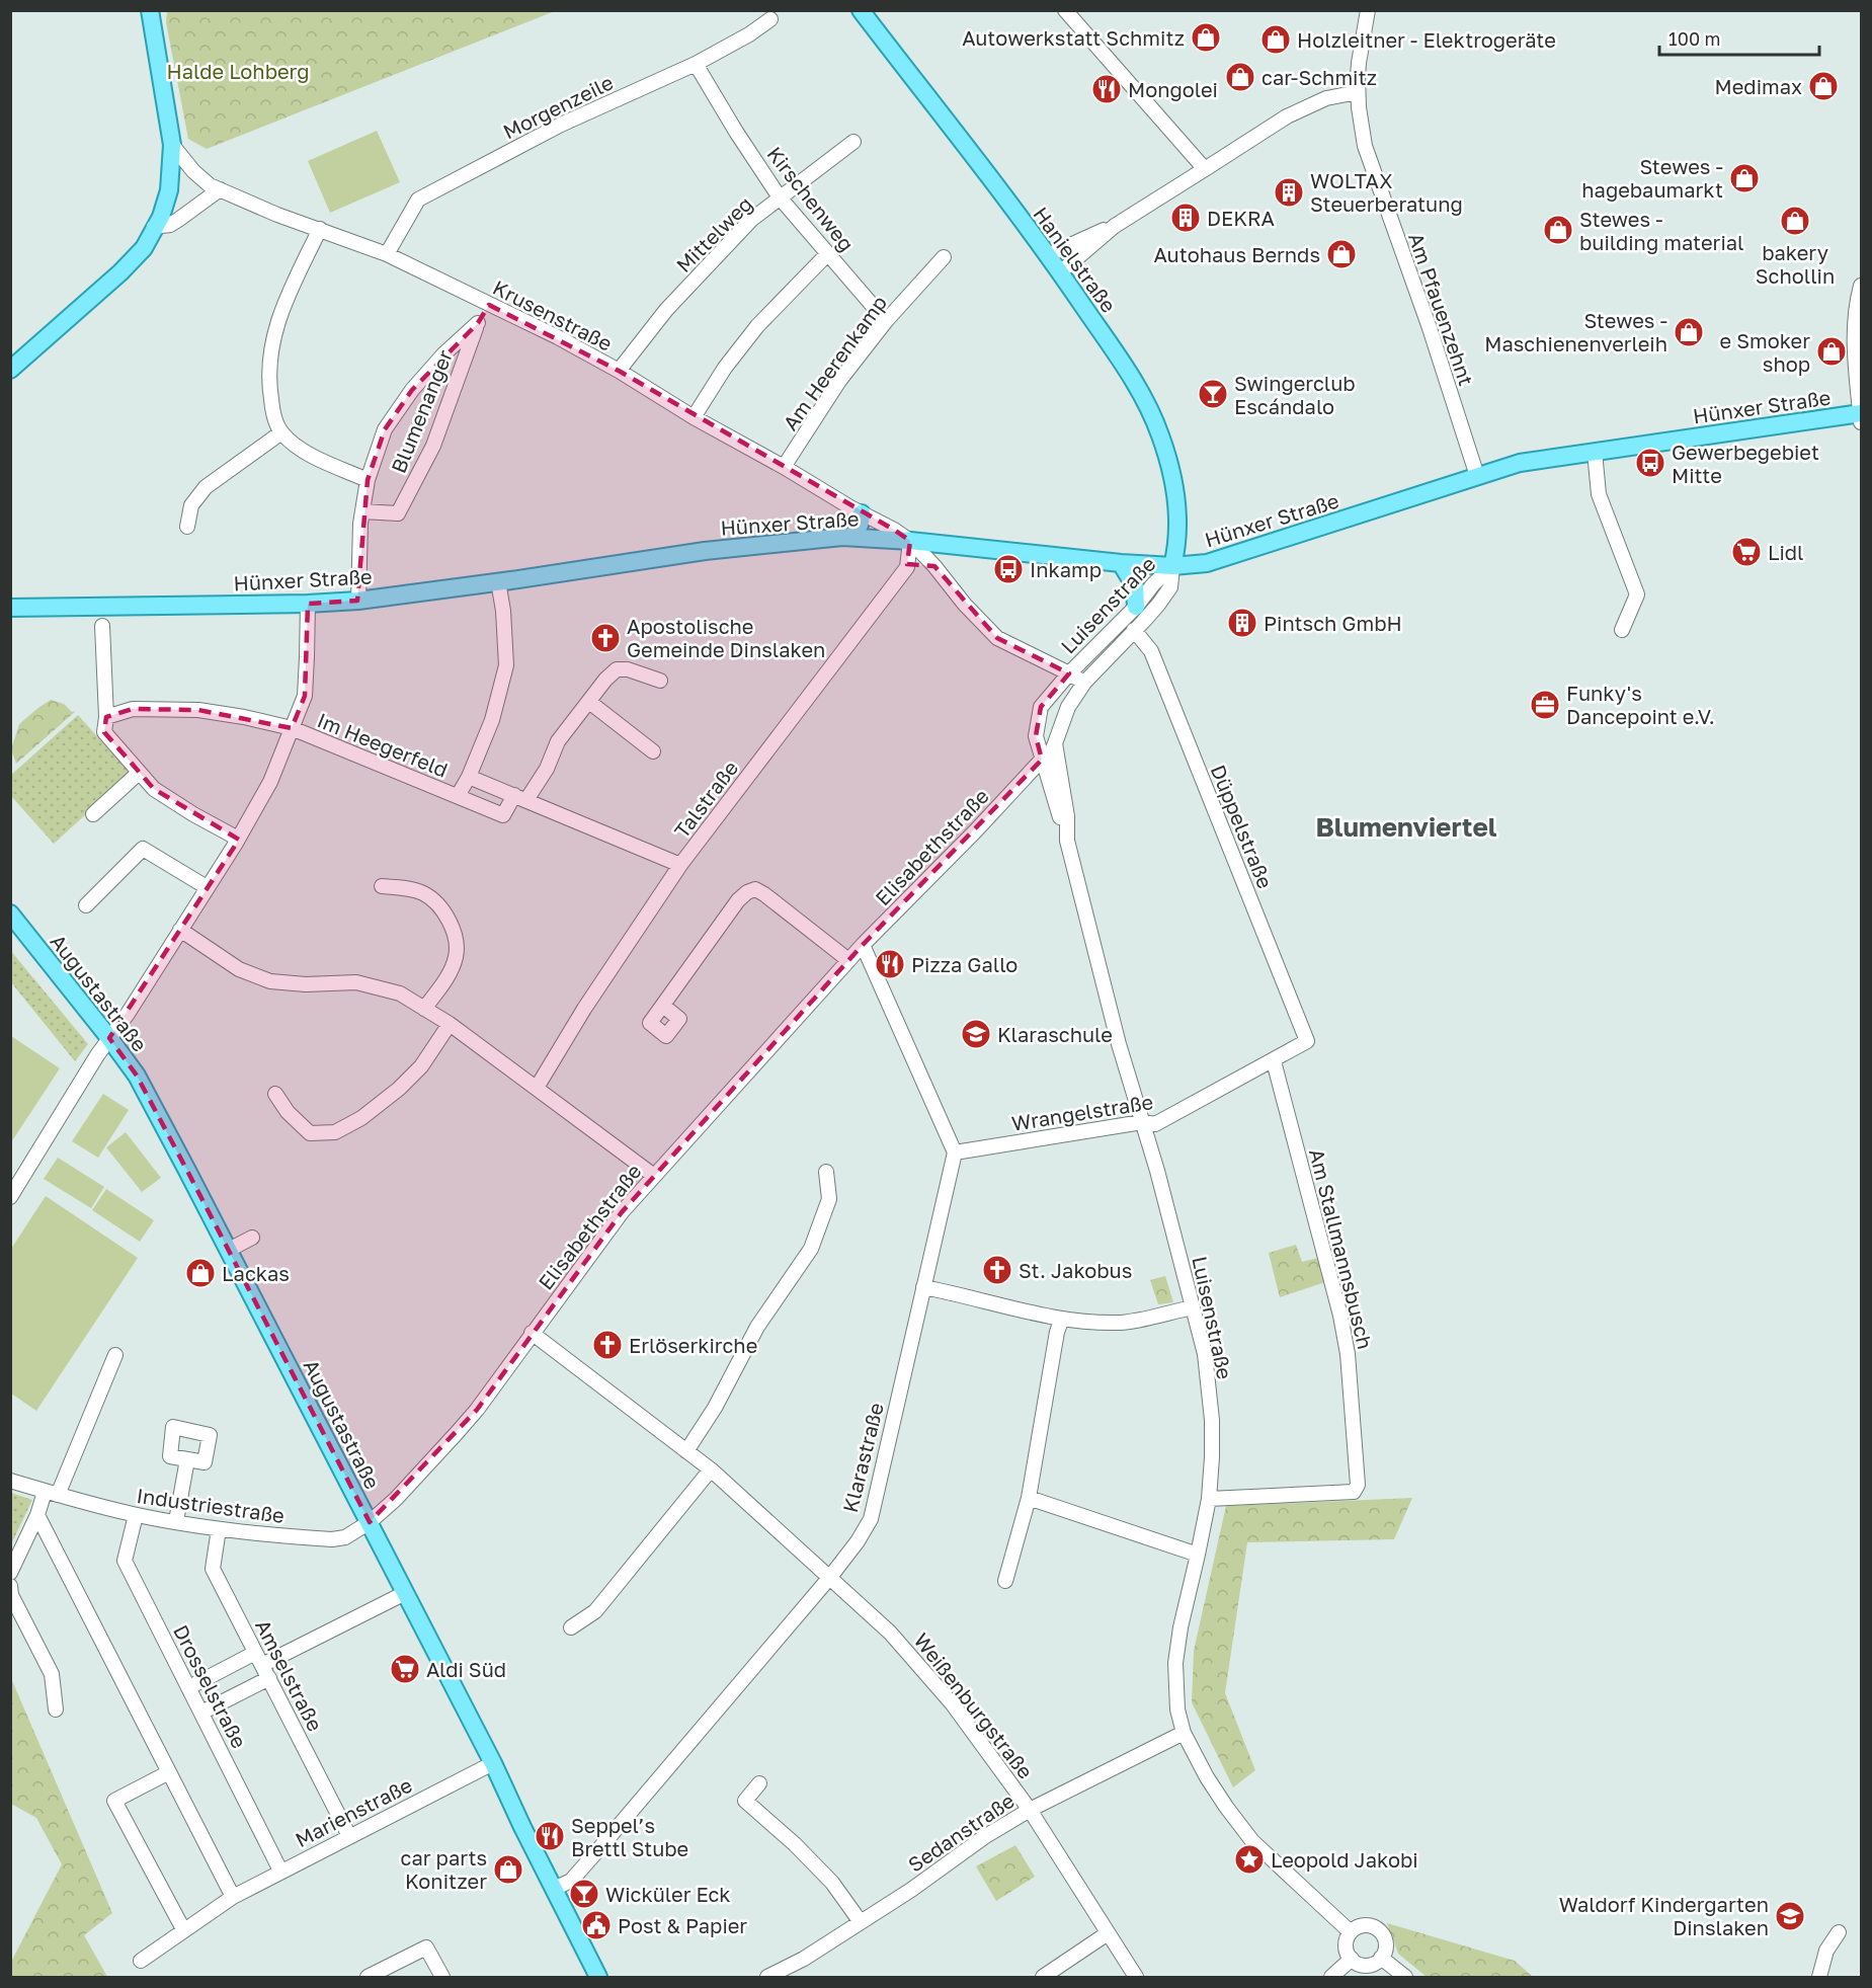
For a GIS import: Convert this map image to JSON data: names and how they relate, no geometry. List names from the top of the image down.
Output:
{
  "streets": {
    "main road": ["Hanielstraße", "Hünxer Straße", "Augustastraße"],
    "street": [
      "Morgenzeile",
      "Kirschenweg",
      "Mittelweg",
      "Am Pfauenzehnt",
      "Krusenstraße",
      "Am Heerenkamp",
      "Blumenanger",
      "Luisenstraße",
      "Im Heegerfeld",
      "Talstraße",
      "Düppelstraße",
      "Elisabethstraße",
      "Wrangelstraße",
      "Am Stallmannsbusch",
      "Klarastraße",
      "Industriestraße",
      "Amselstraße",
      "Drosselstraße",
      "Weißenburgstraße",
      "Marienstraße",
      "Sedanstraße"
    ]
  },
  "crossings": [
    ["Morgenzeile", "Kirschenweg"],
    ["Morgenzeile", "Krusenstraße"],
    ["Kirschenweg", "Mittelweg"],
    ["Kirschenweg", "Am Heerenkamp"],
    ["Mittelweg", "Krusenstraße"],
    ["Hanielstraße", "Hünxer Straße"],
    ["Hanielstraße", "Luisenstraße"],
    ["Am Pfauenzehnt", "Hünxer Straße"],
    ["Krusenstraße", "Am Heerenkamp"],
    ["Krusenstraße", "Hünxer Straße"],
    ["Krusenstraße", "Blumenanger"],
    ["Krusenstraße", "Luisenstraße"],
    ["Hünxer Straße", "Blumenanger"],
    ["Hünxer Straße", "Luisenstraße"],
    ["Hünxer Straße", "Im Heegerfeld"],
    ["Luisenstraße", "Düppelstraße"],
    ["Luisenstraße", "Elisabethstraße"],
    ["Luisenstraße", "Wrangelstraße"],
    ["Luisenstraße", "Am Stallmannsbusch"],
    ["Luisenstraße", "Sedanstraße"],
    ["Im Heegerfeld", "Talstraße"],
    ["Düppelstraße", "Wrangelstraße"],
    ["Elisabethstraße", "Augustastraße"],
    ["Elisabethstraße", "Industriestraße"],
    ["Elisabethstraße", "Weißenburgstraße"],
    ["Augustastraße", "Klarastraße"],
    ["Augustastraße", "Industriestraße"],
    ["Augustastraße", "Marienstraße"],
    ["Wrangelstraße", "Am Stallmannsbusch"],
    ["Wrangelstraße", "Klarastraße"],
    ["Klarastraße", "Weißenburgstraße"],
    ["Industriestraße", "Amselstraße"],
    ["Industriestraße", "Drosselstraße"],
    ["Amselstraße", "Marienstraße"],
    ["Drosselstraße", "Marienstraße"],
    ["Weißenburgstraße", "Sedanstraße"]
  ],
  "districts": ["Blumenviertel"],
  "parks": ["Halde Lohberg"],
  "places": {
    "shop": [
      "Autowerkstatt Schmitz",
      "Holzleitner - Elektrogeräte",
      "car-Schmitz",
      "Medimax",
      "Stewes - hagebaumarkt",
      "bakery Schollin",
      "Stewes - building material",
      "Autohaus Bernds",
      "Stewes - Maschienenverleih",
      "e Smoker shop",
      "Lackas",
      "car parts Konitzer"
    ],
    "restaurant": ["Mongolei", "Pizza Gallo", "Seppel’s Brettl Stube"],
    "building": ["WOLTAX Steuerberatung", "DEKRA", "Pintsch GmbH"],
    "bar": ["Swingerclub Escándalo", "Wicküler Eck"],
    "bus stop": ["Gewerbegebiet Mitte", "Inkamp"],
    "supermarket": ["Lidl", "Aldi Süd"],
    "church": ["Apostolische Gemeinde Dinslaken", "St. Jakobus", "Erlöserkirche"],
    "office": ["Funky's Dancepoint e.V."],
    "school or university": ["Klaraschule", "Waldorf Kindergarten Dinslaken"],
    "place": ["Leopold Jakobi"],
    "public building": ["Post & Papier"]
  },
  "scale_bar": "100 m"
}
